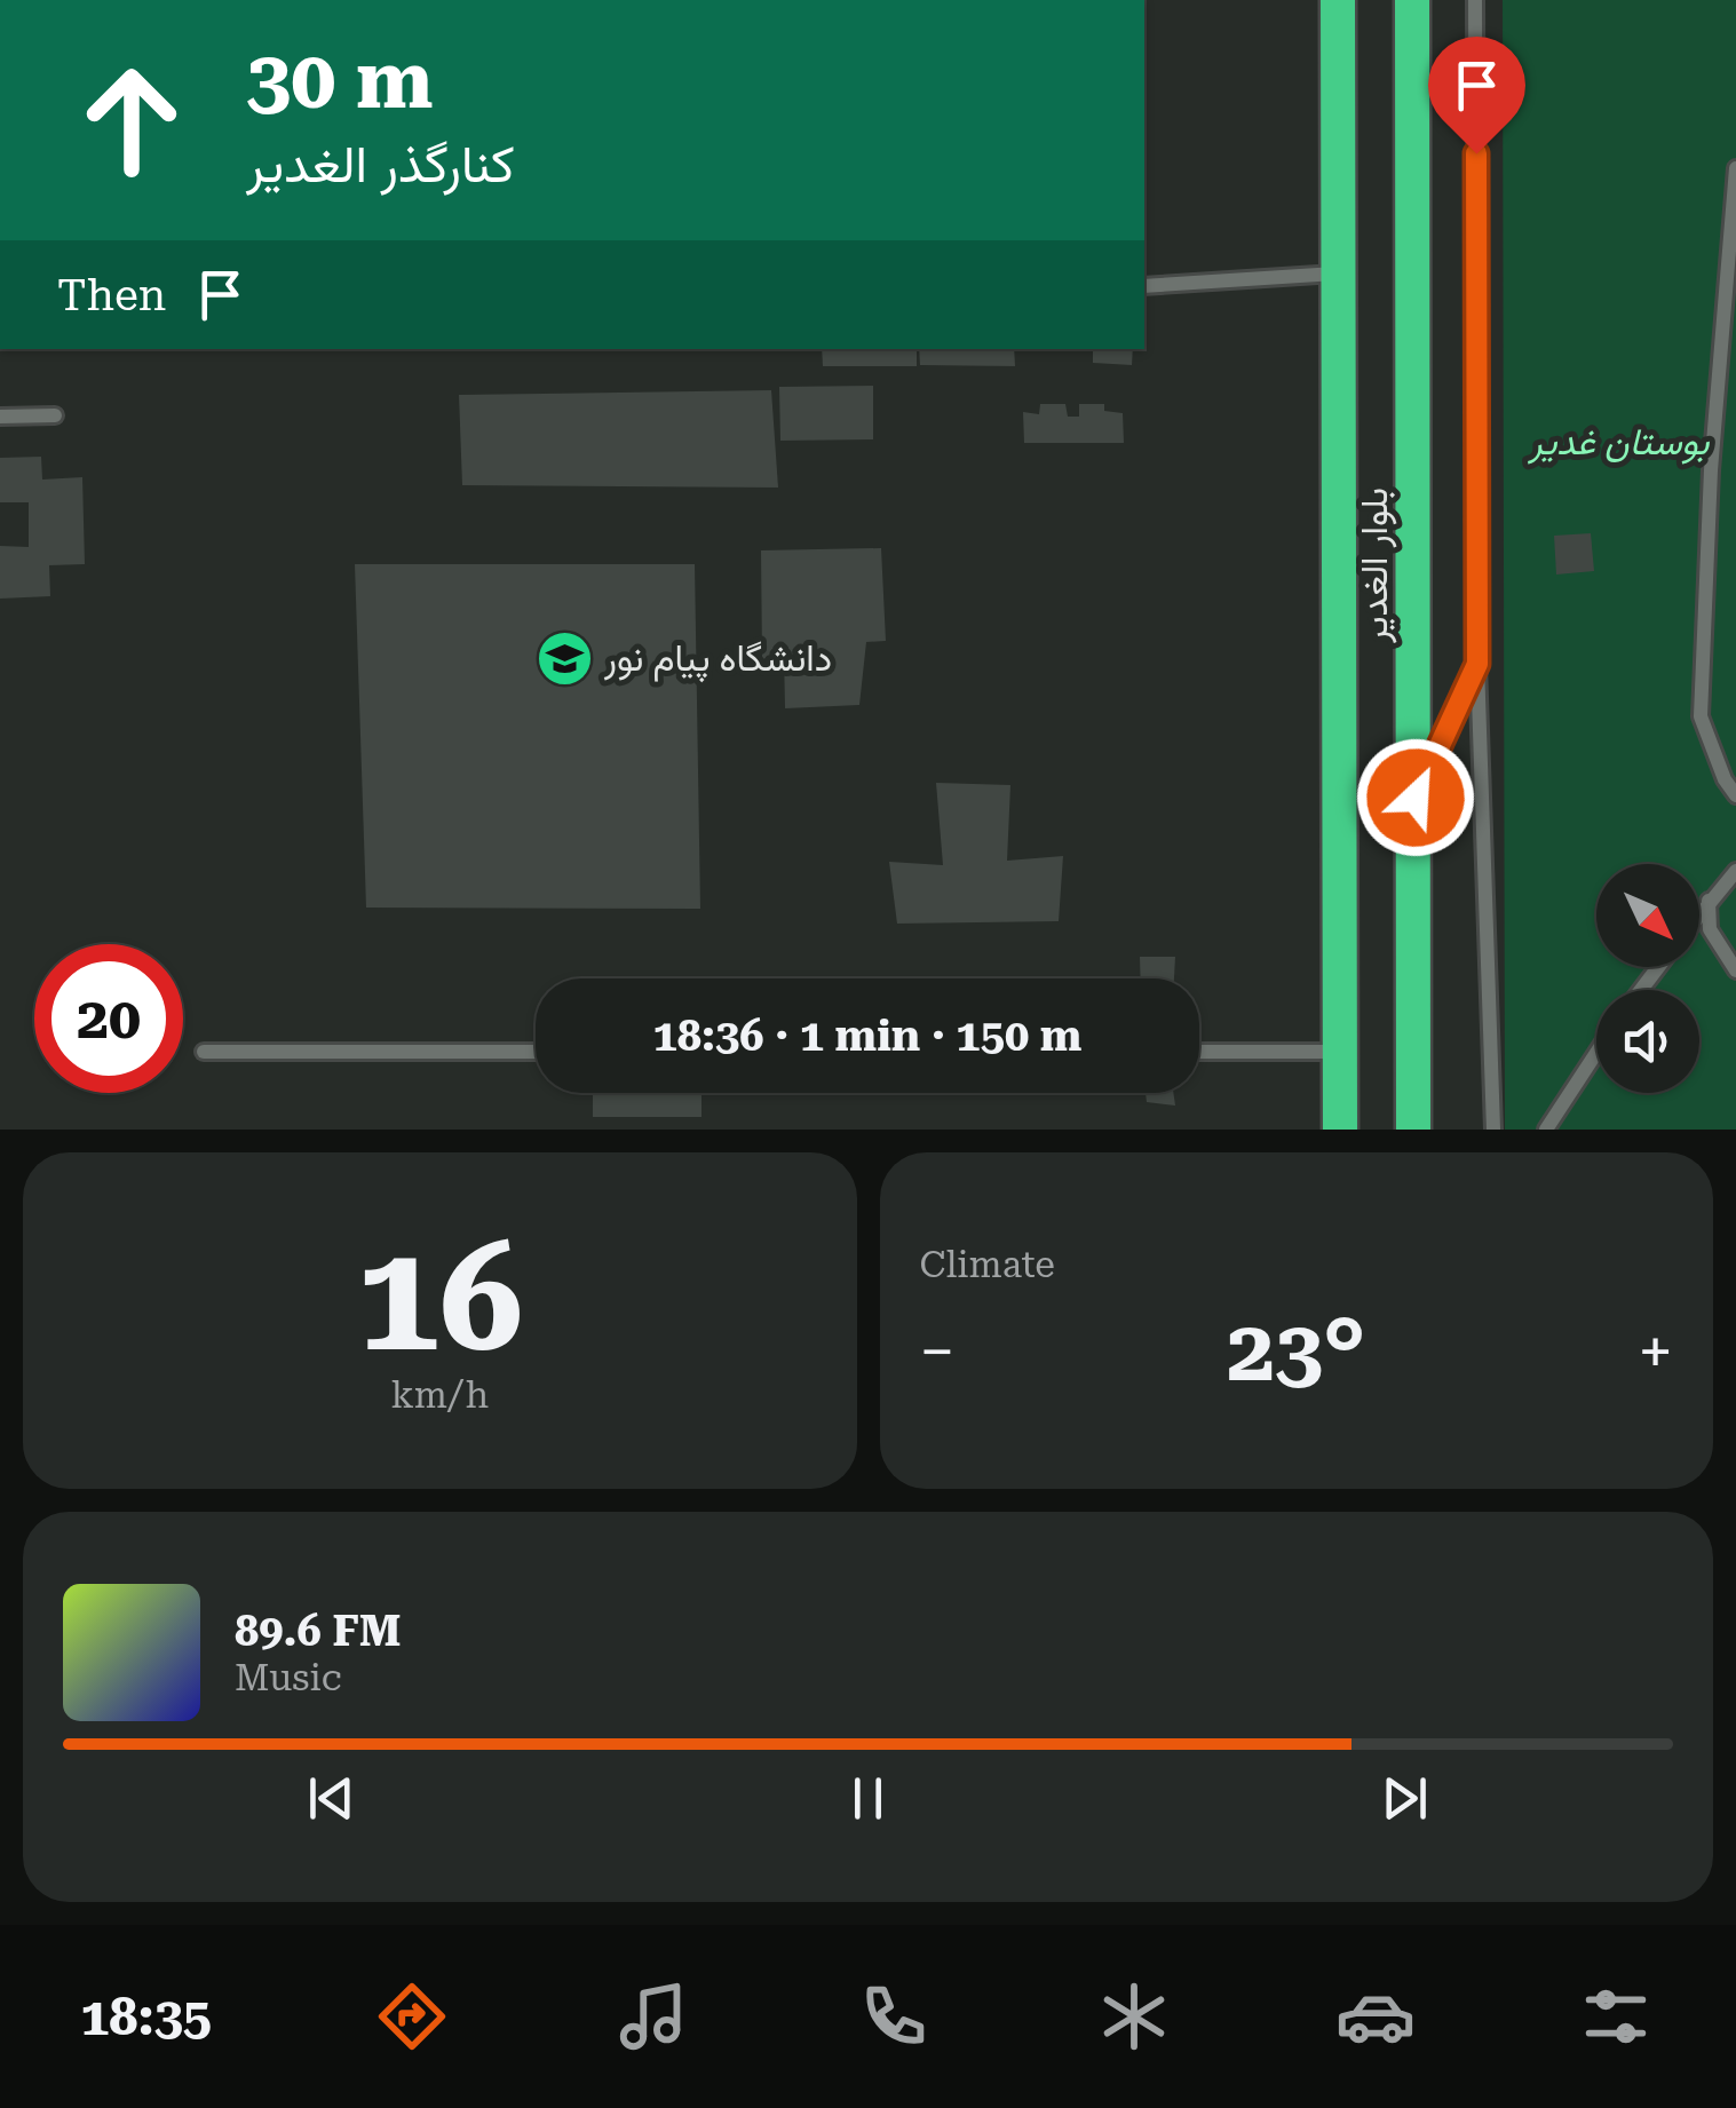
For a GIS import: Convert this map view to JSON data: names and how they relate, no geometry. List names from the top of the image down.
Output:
{
  "streets": {
    "highway": ["بلوار الغدیر"]
  },
  "parks": ["بوستان غدیر"],
  "places": {
    "school or university": ["دانشگاه پیام نور"]
  },
  "north": "bottom right",
  "page": {
    "turn": ["30 m", "کنارگذر الغدیر"],
    "then": "Then",
    "limit": "20",
    "trip": "18:36 · 1 min · 150 m",
    "tile": [
      ["16", "km/h"],
      "Climate"
    ],
    "heat": ["−", "23°", "+"],
    "song": ["89.6 FM", "Music"],
    "tabs": "18:35"
  }
}
